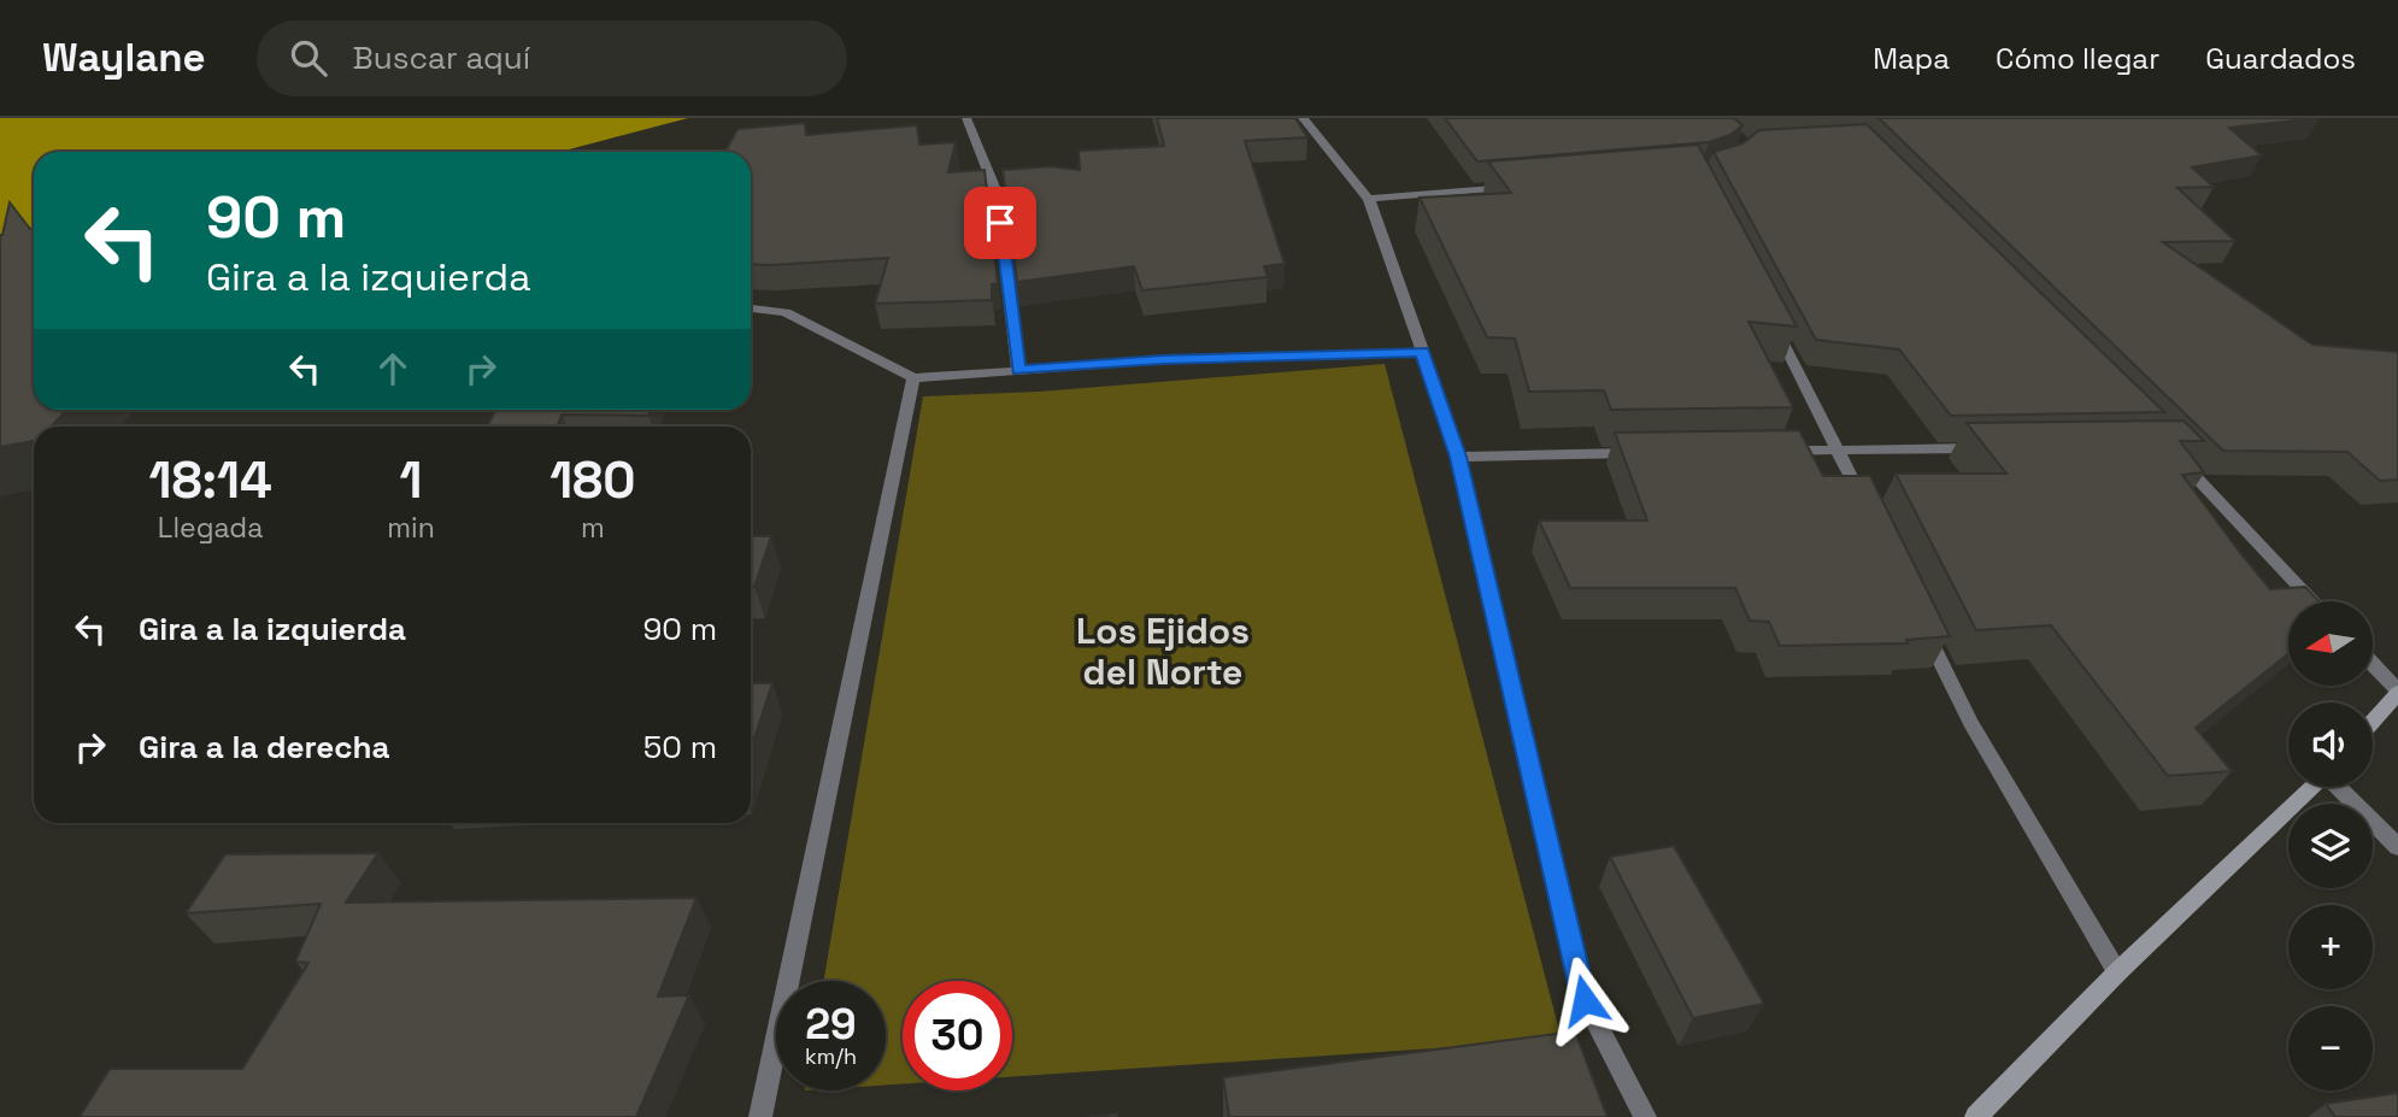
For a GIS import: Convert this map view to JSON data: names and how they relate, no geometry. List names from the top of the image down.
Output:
{
  "districts": ["Los Ejidos del Norte"],
  "north": "left",
  "page": {
    "header": "Waylane",
    "search": "Buscar aquí",
    "nav": ["Mapa", "Cómo llegar", "Guardados"],
    "turn": ["90 m", "Gira a la izquierda"],
    "eta": [
      "18:14",
      "Llegada",
      "1",
      "min",
      "180",
      "m"
    ],
    "list": [
      {
        "name": "Gira a la izquierda",
        "value": "90 m"
      },
      {
        "name": "Gira a la derecha",
        "value": "50 m"
      }
    ],
    "map_buttons": ["+", "−"],
    "speed": "29 km/h",
    "limit": "30"
  }
}
